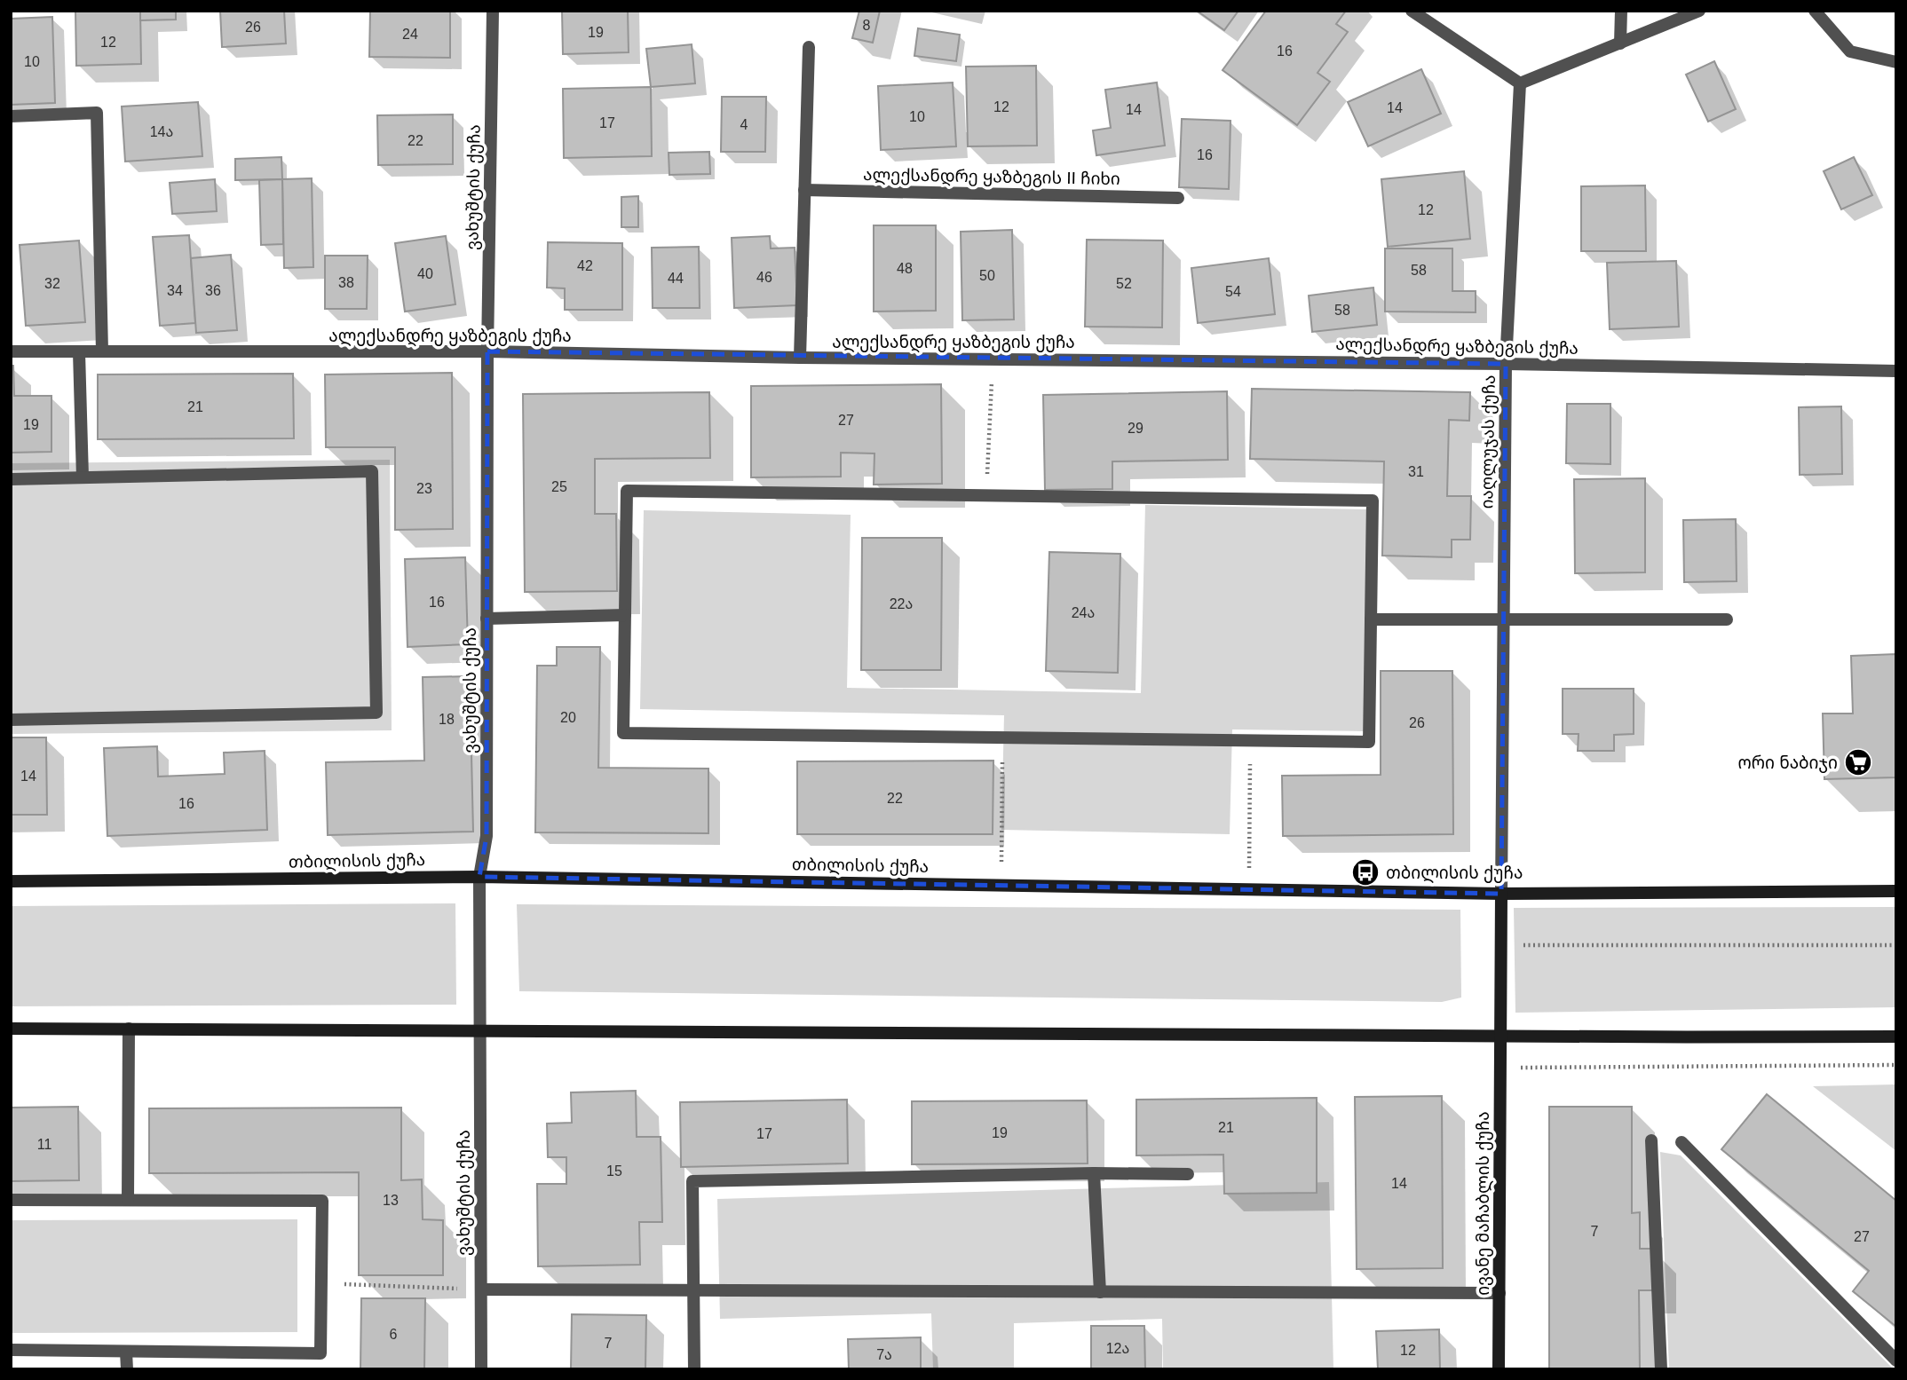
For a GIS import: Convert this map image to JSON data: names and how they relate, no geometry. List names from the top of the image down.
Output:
{
  "streets": {
    "main road": ["თბილისის ქუჩა", "ივანე მაჩაბლის ქუჩა"],
    "street": [
      "ალექსანდრე ყაზბეგის II ჩიხი",
      "ვახუშტის ქუჩა",
      "ალექსანდრე ყაზბეგის ქუჩა",
      "იაღლუჯას ქუჩა"
    ]
  },
  "crossings": [
    ["ვახუშტის ქუჩა", "ალექსანდრე ყაზბეგის ქუჩა"],
    ["ვახუშტის ქუჩა", "თბილისის ქუჩა"],
    ["ალექსანდრე ყაზბეგის ქუჩა", "იაღლუჯას ქუჩა"],
    ["იაღლუჯას ქუჩა", "თბილისის ქუჩა"],
    ["იაღლუჯას ქუჩა", "ივანე მაჩაბლის ქუჩა"],
    ["თბილისის ქუჩა", "ივანე მაჩაბლის ქუჩა"]
  ],
  "places": {
    "supermarket": ["ორი ნაბიჯი"],
    "bus stop": ["თბილისის ქუჩა"]
  },
  "house_numbers": [
    "8",
    "26",
    "19",
    "24",
    "12",
    "16",
    "10",
    "12",
    "14",
    "14",
    "10",
    "17",
    "4",
    "14ა",
    "22",
    "16",
    "12",
    "42",
    "48",
    "58",
    "40",
    "50",
    "46",
    "44",
    "38",
    "32",
    "52",
    "34",
    "36",
    "54",
    "58",
    "21",
    "27",
    "19",
    "29",
    "31",
    "25",
    "23",
    "16",
    "22ა",
    "24ა",
    "20",
    "18",
    "26",
    "14",
    "22",
    "16",
    "21",
    "19",
    "17",
    "11",
    "15",
    "14",
    "13",
    "7",
    "27",
    "6",
    "7",
    "12ა",
    "12",
    "7ა"
  ]
}
